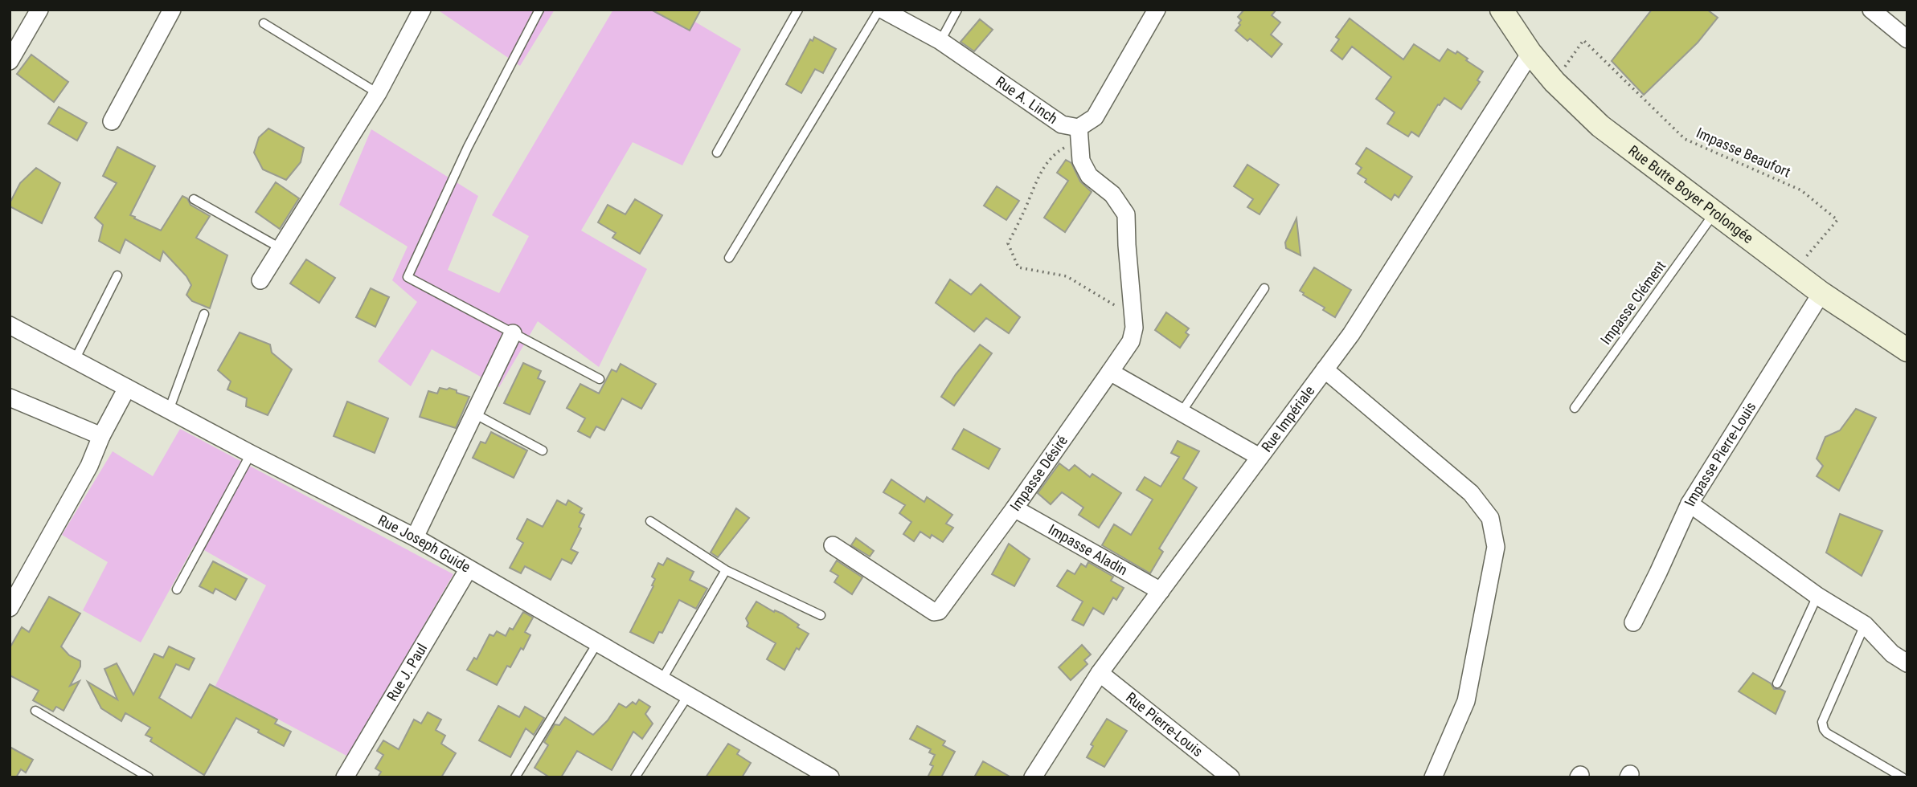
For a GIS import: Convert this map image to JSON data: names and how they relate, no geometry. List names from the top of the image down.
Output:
{
  "streets": {
    "street": [
      "Rue A. Linch",
      "Rue Butte Boyer Prolongée",
      "Rue Impériale",
      "Impasse Pierre-Louis",
      "Impasse Désiré",
      "Rue Joseph Guide",
      "Impasse Aladin",
      "Rue J. Paul",
      "Rue Pierre-Louis"
    ],
    "lane": ["Impasse Clément"],
    "path": ["Impasse Beaufort"]
  },
  "crossings": [
    ["Rue A. Linch", "Impasse Désiré"],
    ["Impasse Beaufort", "Rue Butte Boyer Prolongée"],
    ["Rue Butte Boyer Prolongée", "Impasse Clément"],
    ["Rue Butte Boyer Prolongée", "Rue Impériale"],
    ["Rue Butte Boyer Prolongée", "Impasse Pierre-Louis"],
    ["Rue Impériale", "Impasse Aladin"],
    ["Rue Impériale", "Rue Pierre-Louis"],
    ["Impasse Désiré", "Impasse Aladin"],
    ["Rue Joseph Guide", "Rue J. Paul"]
  ]
}
